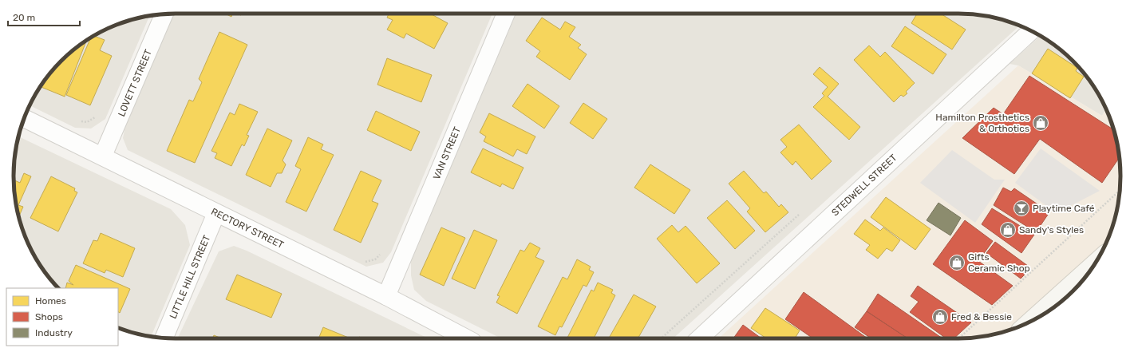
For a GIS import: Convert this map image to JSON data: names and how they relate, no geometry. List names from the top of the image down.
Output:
{
  "streets": {
    "street": [
      "LOVETT STREET",
      "VAN STREET",
      "STEDWELL STREET",
      "RECTORY STREET",
      "LITTLE HILL STREET"
    ]
  },
  "crossings": [
    ["LOVETT STREET", "RECTORY STREET"],
    ["VAN STREET", "RECTORY STREET"],
    ["RECTORY STREET", "LITTLE HILL STREET"]
  ],
  "places": {
    "shop": [
      "Hamilton Prosthetics & Orthotics",
      "Sandy's Styles",
      "Gifts Ceramic Shop",
      "Fred & Bessie"
    ],
    "bar": ["Playtime Café"]
  },
  "legend": ["Homes", "Shops", "Industry"],
  "scale_bar": "20 m"
}
